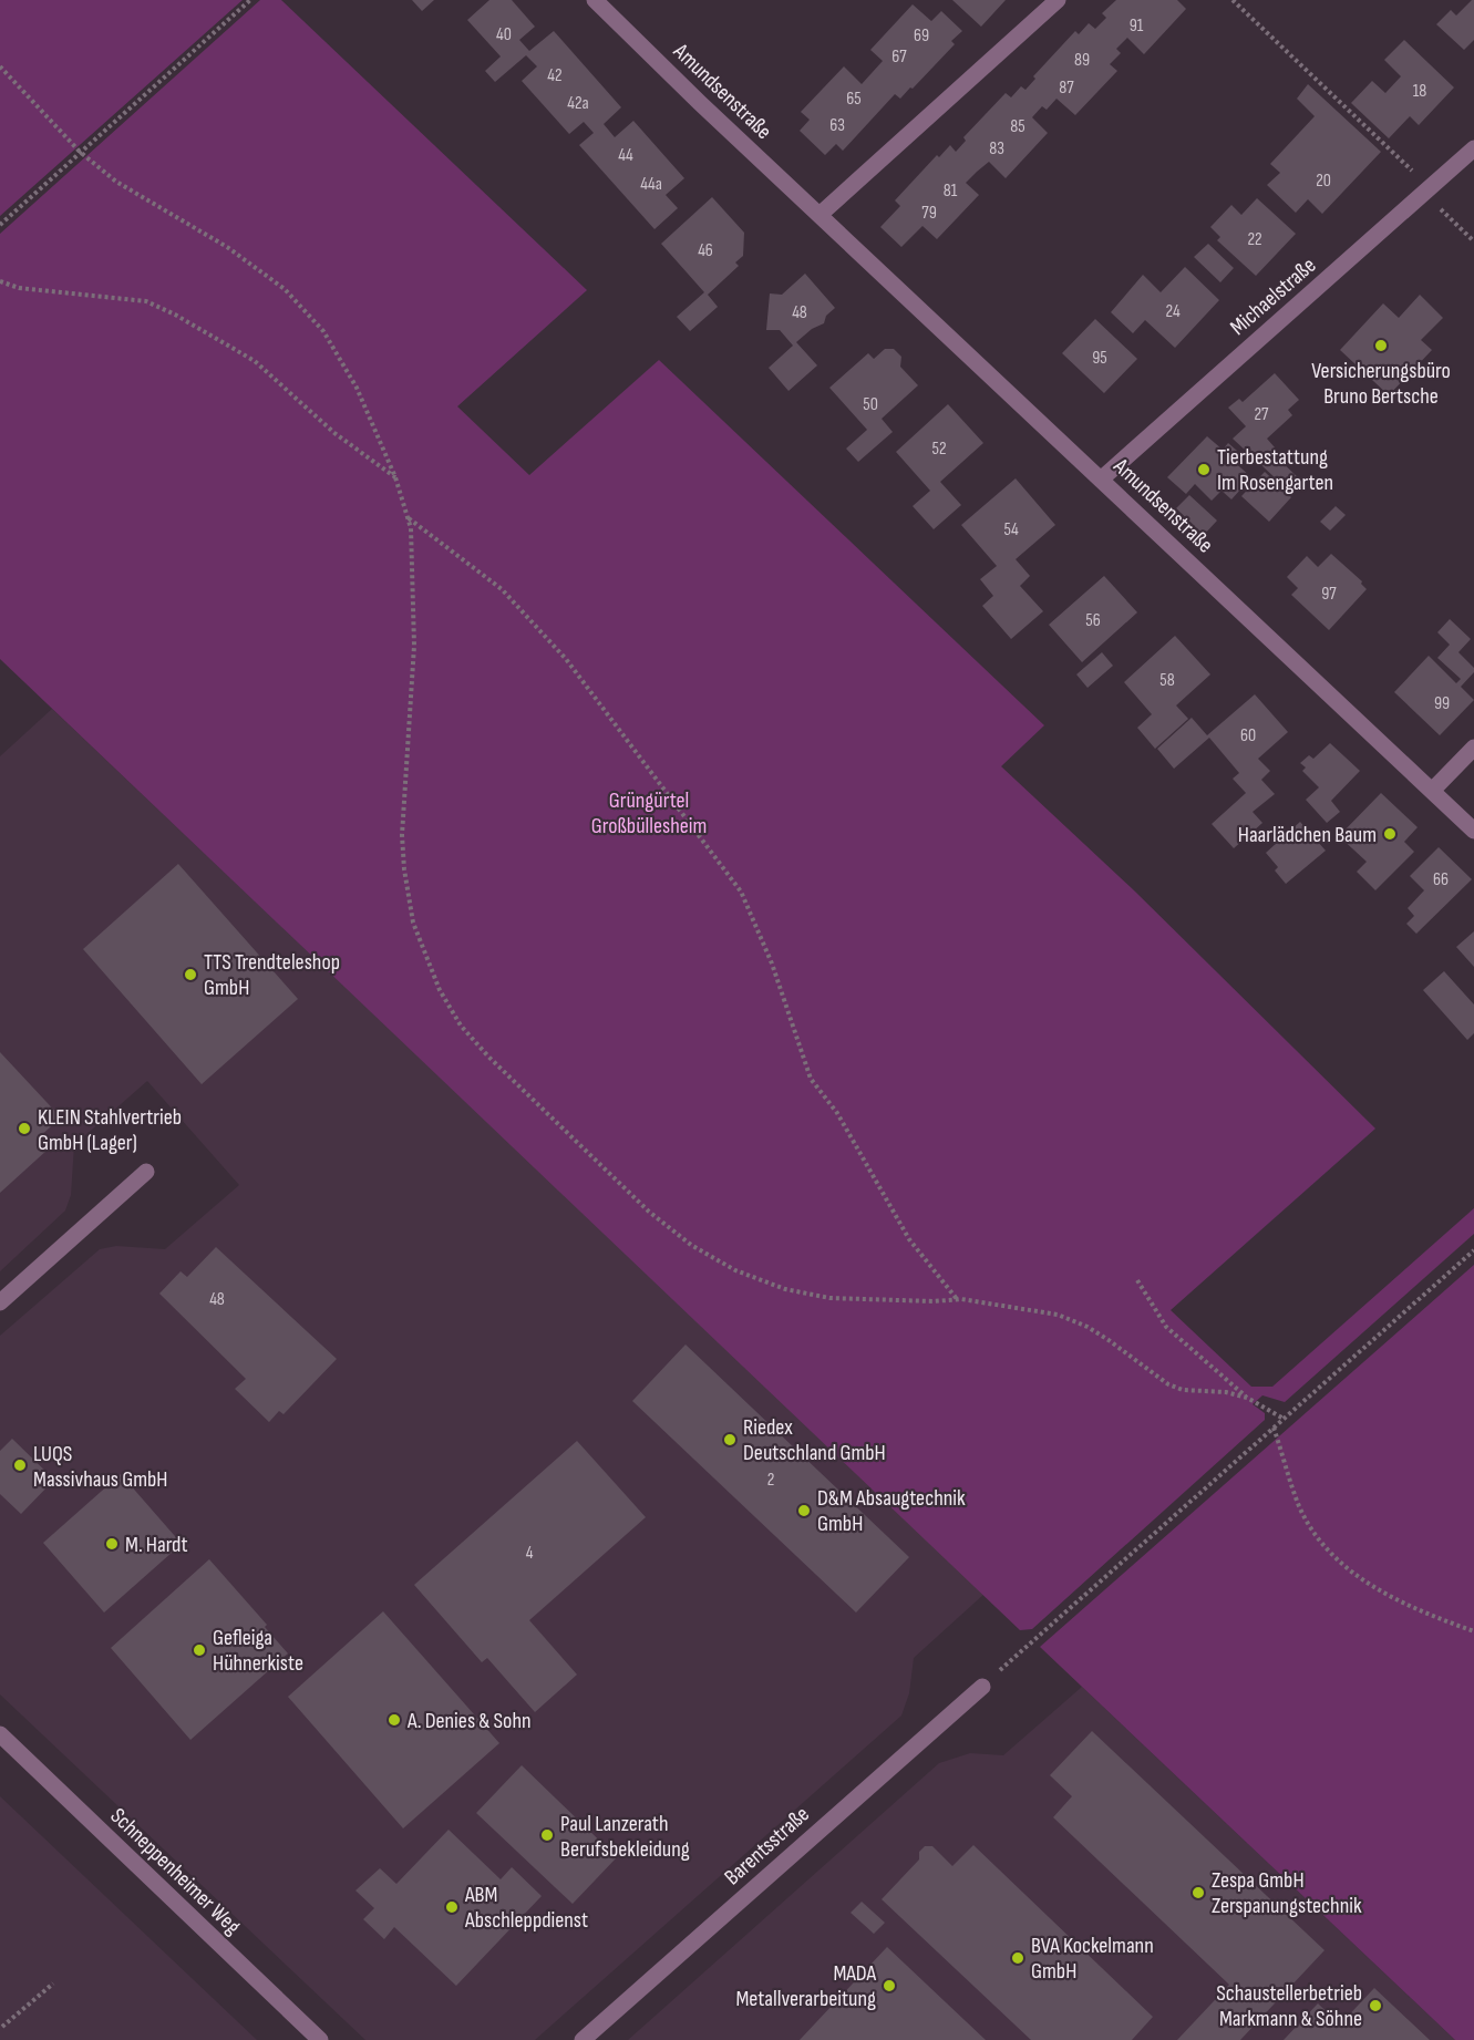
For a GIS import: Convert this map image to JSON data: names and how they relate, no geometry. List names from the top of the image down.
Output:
{
  "streets": {
    "street": [
      "Amundsenstraße",
      "Michaelstraße",
      "Barentsstraße",
      "Schneppenheimer Weg"
    ]
  },
  "crossings": [
    ["Amundsenstraße", "Michaelstraße"]
  ],
  "parks": ["Grüngürtel Großbüllesheim"],
  "places": [
    "Versicherungsbüro Bruno Bertsche",
    "Tierbestattung Im Rosengarten",
    "Haarlädchen Baum",
    "TTS Trendteleshop GmbH",
    "KLEIN Stahlvertrieb GmbH (Lager)",
    "Riedex Deutschland GmbH",
    "LUQS Massivhaus GmbH",
    "D&M Absaugtechnik GmbH",
    "M. Hardt",
    "Gefleiga Hühnerkiste",
    "A. Denies & Sohn",
    "Paul Lanzerath Berufsbekleidung",
    "Zespa GmbH Zerspanungstechnik",
    "ABM Abschleppdienst",
    "BVA Kockelmann GmbH",
    "MADA Metallverarbeitung",
    "Schaustellerbetrieb Markmann & Söhne"
  ],
  "house_numbers": [
    "91",
    "40",
    "69",
    "67",
    "89",
    "42",
    "87",
    "18",
    "65",
    "42a",
    "63",
    "85",
    "83",
    "44",
    "20",
    "44a",
    "81",
    "79",
    "22",
    "46",
    "24",
    "48",
    "95",
    "50",
    "27",
    "52",
    "54",
    "97",
    "56",
    "58",
    "99",
    "60",
    "66",
    "48",
    "2",
    "4"
  ]
}
